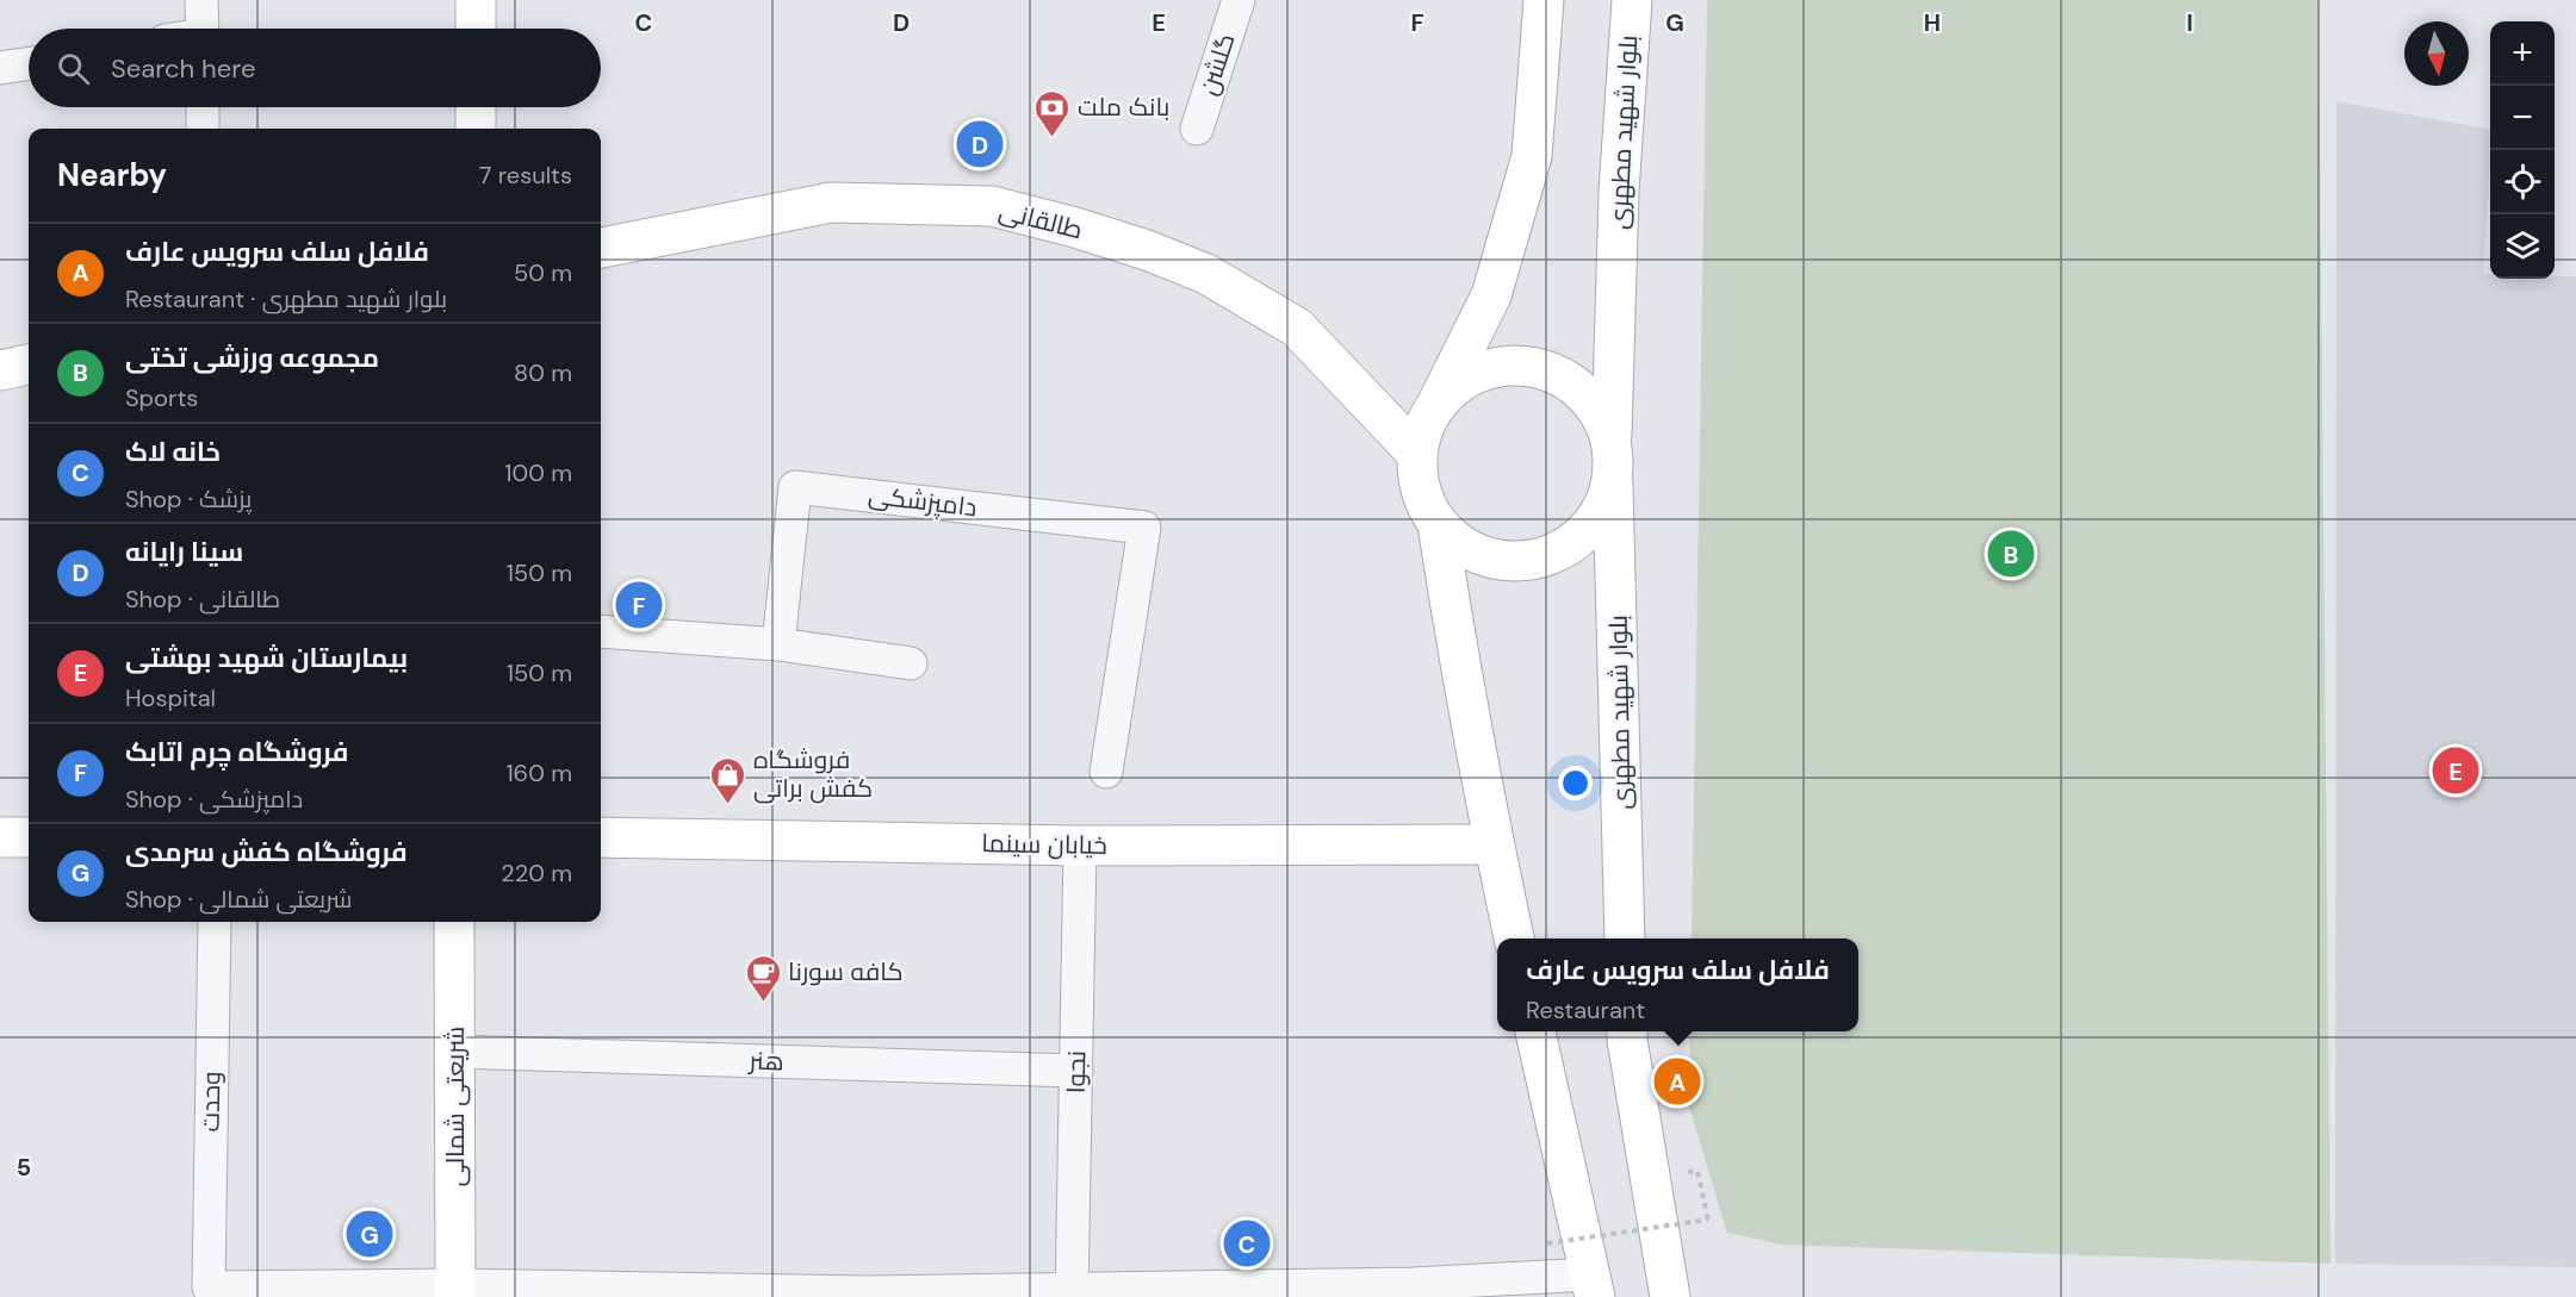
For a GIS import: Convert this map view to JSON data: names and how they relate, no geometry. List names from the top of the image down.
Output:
{
  "streets": {
    "main road": [
      "بلوار شهید مطهری",
      "طالقانی",
      "خیابان سینما",
      "شریعتی شمالی"
    ],
    "street": [
      "گلشن",
      "دامپزشکی",
      "هنر",
      "نجوا",
      "وحدت"
    ]
  },
  "crossings": [
    ["بلوار شهید مطهری", "طالقانی"],
    ["خیابان سینما", "نجوا"],
    ["هنر", "نجوا"],
    ["هنر", "شریعتی شمالی"],
    ["وحدت", "شریعتی شمالی"]
  ],
  "places": {
    "bank": ["بانک ملت"],
    "shop": ["فروشگاه کفش براتی"],
    "cafe": ["کافه سورنا"]
  },
  "north": "bottom",
  "page": {
    "map_buttons": ["+", "−"],
    "search": "Search here",
    "pins": [
      "D",
      "B",
      "F",
      "E",
      "A",
      "G",
      "C"
    ],
    "heading": ["Nearby", "7 results"],
    "list": [
      {
        "mark": "A",
        "name": "فلافل سلف سرویس عارف",
        "note": "Restaurant · بلوار شهید مطهری",
        "value": "50 m"
      },
      {
        "mark": "B",
        "name": "مجموعه ورزشی تختی",
        "note": "Sports",
        "value": "80 m"
      },
      {
        "mark": "C",
        "name": "خانه لاک",
        "note": "Shop · پزشک",
        "value": "100 m"
      },
      {
        "mark": "D",
        "name": "سینا رایانه",
        "note": "Shop · طالقانی",
        "value": "150 m"
      },
      {
        "mark": "E",
        "name": "بیمارستان شهید بهشتی",
        "note": "Hospital",
        "value": "150 m"
      },
      {
        "mark": "F",
        "name": "فروشگاه چرم اتابک",
        "note": "Shop · دامپزشکی",
        "value": "160 m"
      },
      {
        "mark": "G",
        "name": "فروشگاه کفش سرمدی",
        "note": "Shop · شریعتی شمالی",
        "value": "220 m"
      }
    ],
    "popup": ["فلافل سلف سرویس عارف", "Restaurant"]
  },
  "grid": {
    "columns": [
      "C",
      "D",
      "E",
      "F",
      "G",
      "H",
      "I"
    ],
    "rows": ["5"]
  }
}
